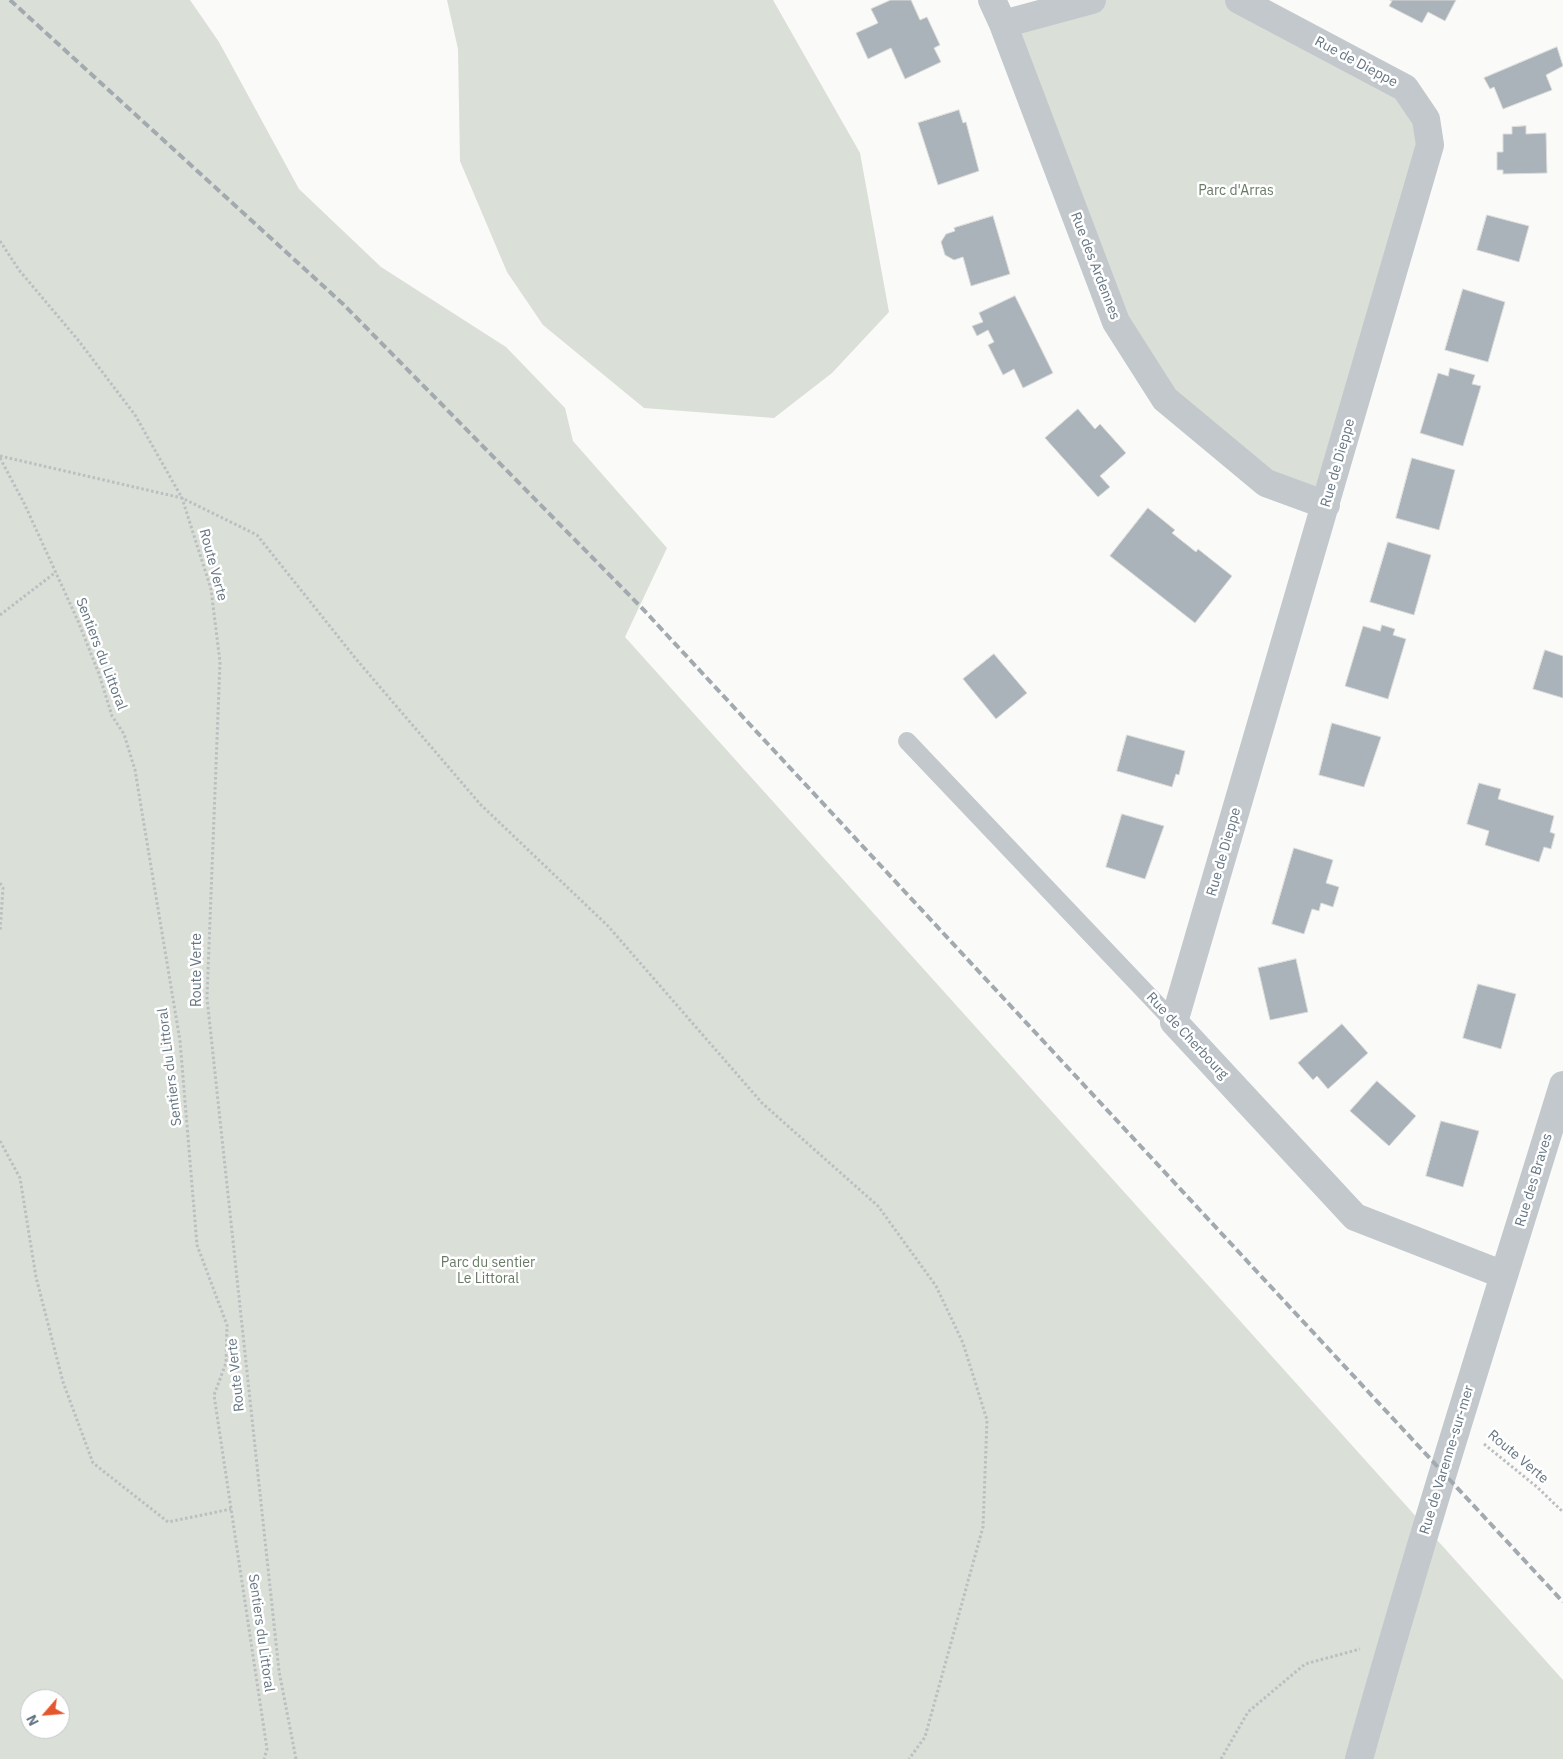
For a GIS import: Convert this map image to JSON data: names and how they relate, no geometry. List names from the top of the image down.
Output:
{
  "streets": {
    "street": [
      "Rue de Dieppe",
      "Rue des Ardennes",
      "Rue de Cherbourg",
      "Rue des Braves",
      "Rue de Varenne-sur-mer"
    ],
    "path": ["Route Verte", "Sentiers du Littoral"]
  },
  "crossings": [
    ["Rue de Dieppe", "Rue des Ardennes"],
    ["Rue de Dieppe", "Rue de Cherbourg"],
    ["Route Verte", "Rue de Varenne-sur-mer"],
    ["Rue de Cherbourg", "Rue des Braves"],
    ["Rue de Cherbourg", "Rue de Varenne-sur-mer"],
    ["Rue des Braves", "Rue de Varenne-sur-mer"]
  ],
  "parks": ["Parc d'Arras", "Parc du sentier Le Littoral"],
  "north": "bottom left"
}
